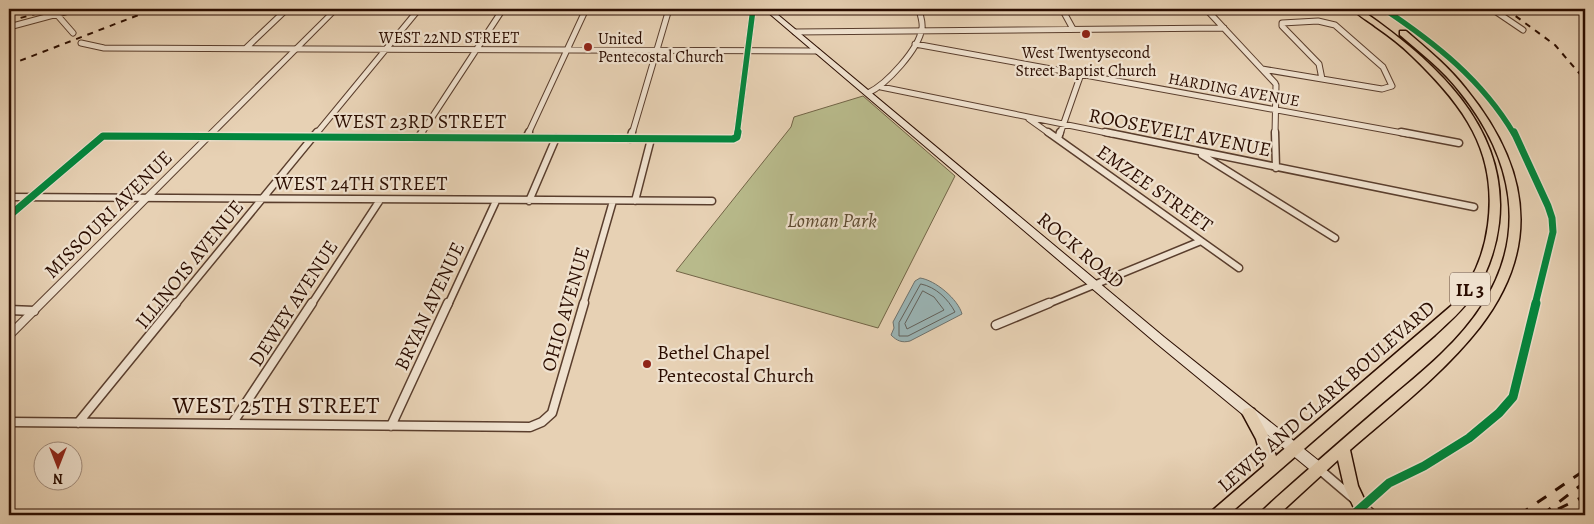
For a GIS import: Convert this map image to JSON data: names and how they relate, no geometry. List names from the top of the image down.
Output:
{
  "streets": {
    "highway": ["IL 3", "LEWIS AND CLARK BOULEVARD"],
    "main road": ["ROCK ROAD"],
    "street": [
      "WEST 22ND STREET",
      "HARDING AVENUE",
      "WEST 23RD STREET",
      "ROOSEVELT AVENUE",
      "WEST 24TH STREET",
      "EMZEE STREET",
      "MISSOURI AVENUE",
      "ILLINOIS AVENUE",
      "DEWEY AVENUE",
      "BRYAN AVENUE",
      "OHIO AVENUE",
      "WEST 25TH STREET"
    ]
  },
  "crossings": [
    ["WEST 22ND STREET", "WEST 23RD STREET"],
    ["WEST 22ND STREET", "MISSOURI AVENUE"],
    ["WEST 22ND STREET", "ROCK ROAD"],
    ["WEST 22ND STREET", "ILLINOIS AVENUE"],
    ["WEST 23RD STREET", "WEST 24TH STREET"],
    ["WEST 23RD STREET", "MISSOURI AVENUE"],
    ["WEST 23RD STREET", "ILLINOIS AVENUE"],
    ["ROOSEVELT AVENUE", "EMZEE STREET"],
    ["WEST 24TH STREET", "MISSOURI AVENUE"],
    ["WEST 24TH STREET", "ILLINOIS AVENUE"],
    ["WEST 24TH STREET", "DEWEY AVENUE"],
    ["WEST 24TH STREET", "BRYAN AVENUE"],
    ["WEST 24TH STREET", "OHIO AVENUE"],
    ["ROCK ROAD", "IL 3"],
    ["ROCK ROAD", "LEWIS AND CLARK BOULEVARD"],
    ["ILLINOIS AVENUE", "WEST 25TH STREET"],
    ["DEWEY AVENUE", "WEST 25TH STREET"],
    ["BRYAN AVENUE", "WEST 25TH STREET"],
    ["OHIO AVENUE", "WEST 25TH STREET"]
  ],
  "parks": ["Loman Park"],
  "places": ["West Twentysecond Street Baptist Church", "United Pentecostal Church", "Bethel Chapel Pentecostal Church"],
  "north": "bottom"
}
